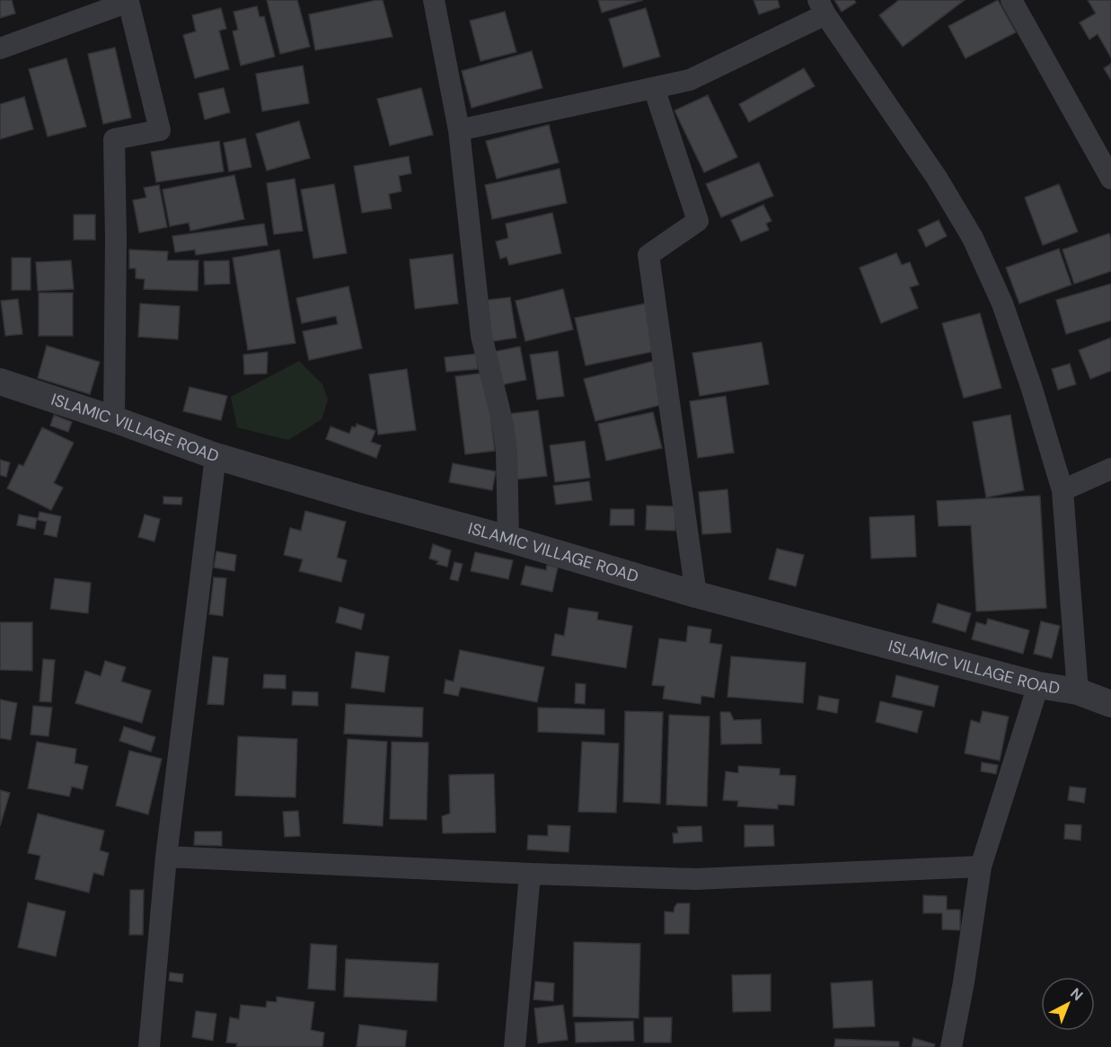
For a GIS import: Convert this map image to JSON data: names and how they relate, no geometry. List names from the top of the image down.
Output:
{
  "streets": {
    "street": ["ISLAMIC VILLAGE ROAD"]
  },
  "north": "top right"
}
